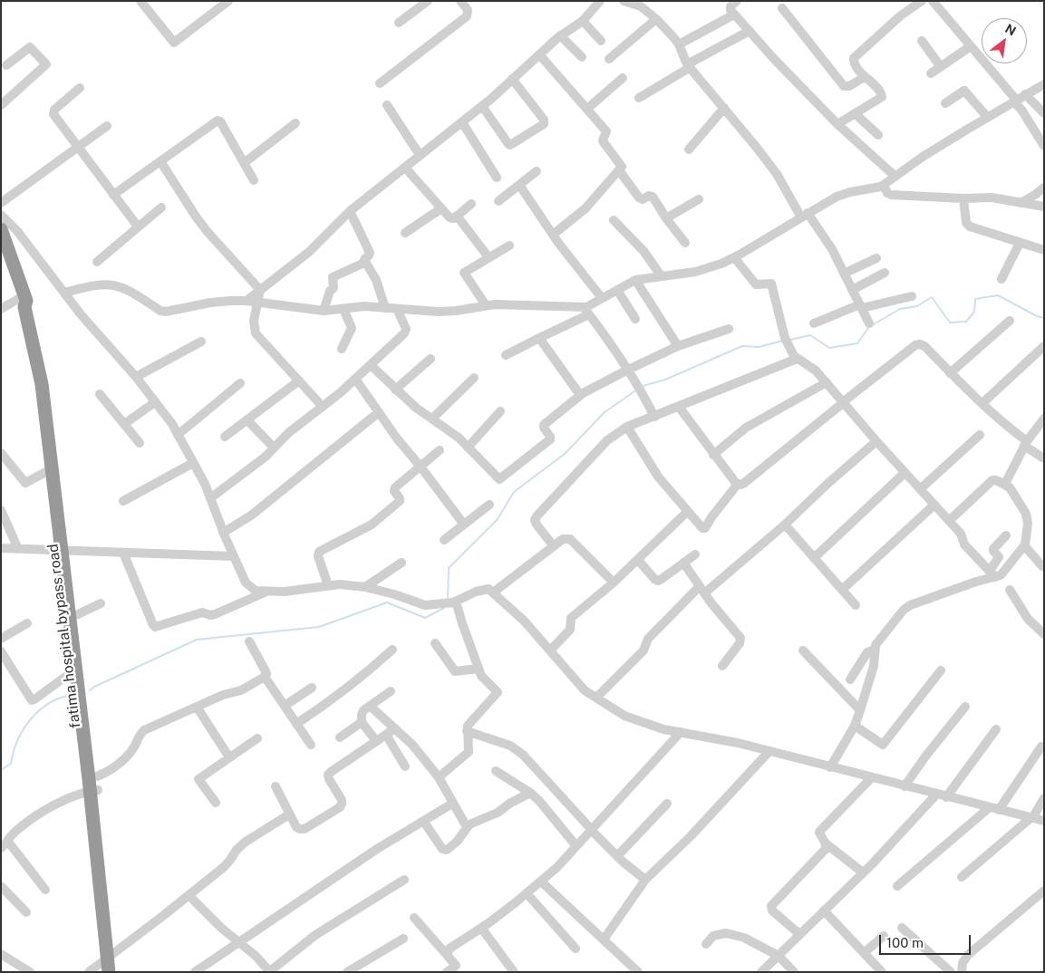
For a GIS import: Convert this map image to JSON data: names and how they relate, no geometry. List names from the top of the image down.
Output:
{
  "streets": {
    "highway": ["fatima hospital bypass road"]
  },
  "scale_bar": "100 m",
  "north": "top right"
}
